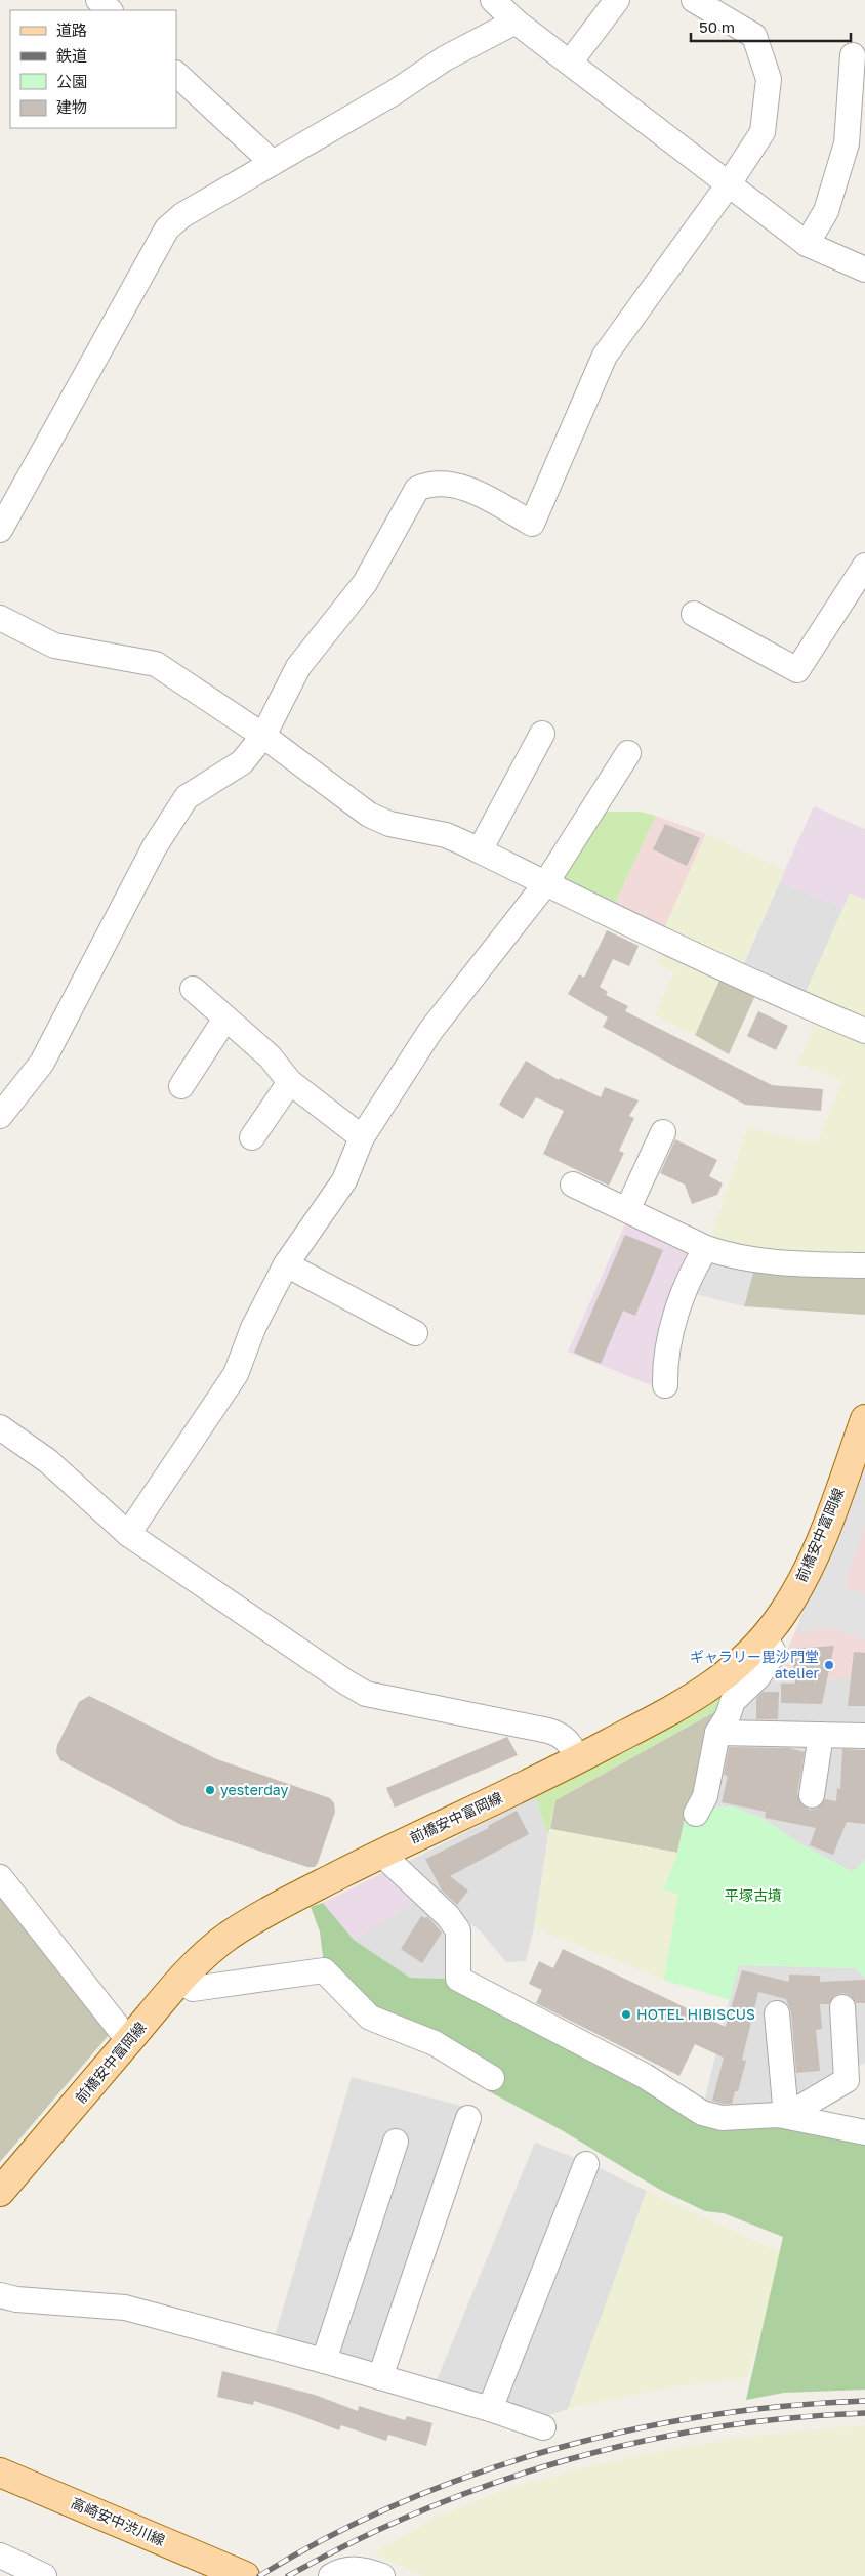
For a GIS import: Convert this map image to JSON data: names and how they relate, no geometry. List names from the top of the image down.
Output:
{
  "streets": {
    "main road": ["前橋安中富岡線", "高崎安中渋川線"]
  },
  "parks": ["平塚古墳"],
  "places": ["ギャラリー毘沙門堂 atelier", "yesterday", "HOTEL HIBISCUS"],
  "legend": [
    "道路",
    "鉄道",
    "公園",
    "建物"
  ],
  "scale_bar": "50 m"
}
